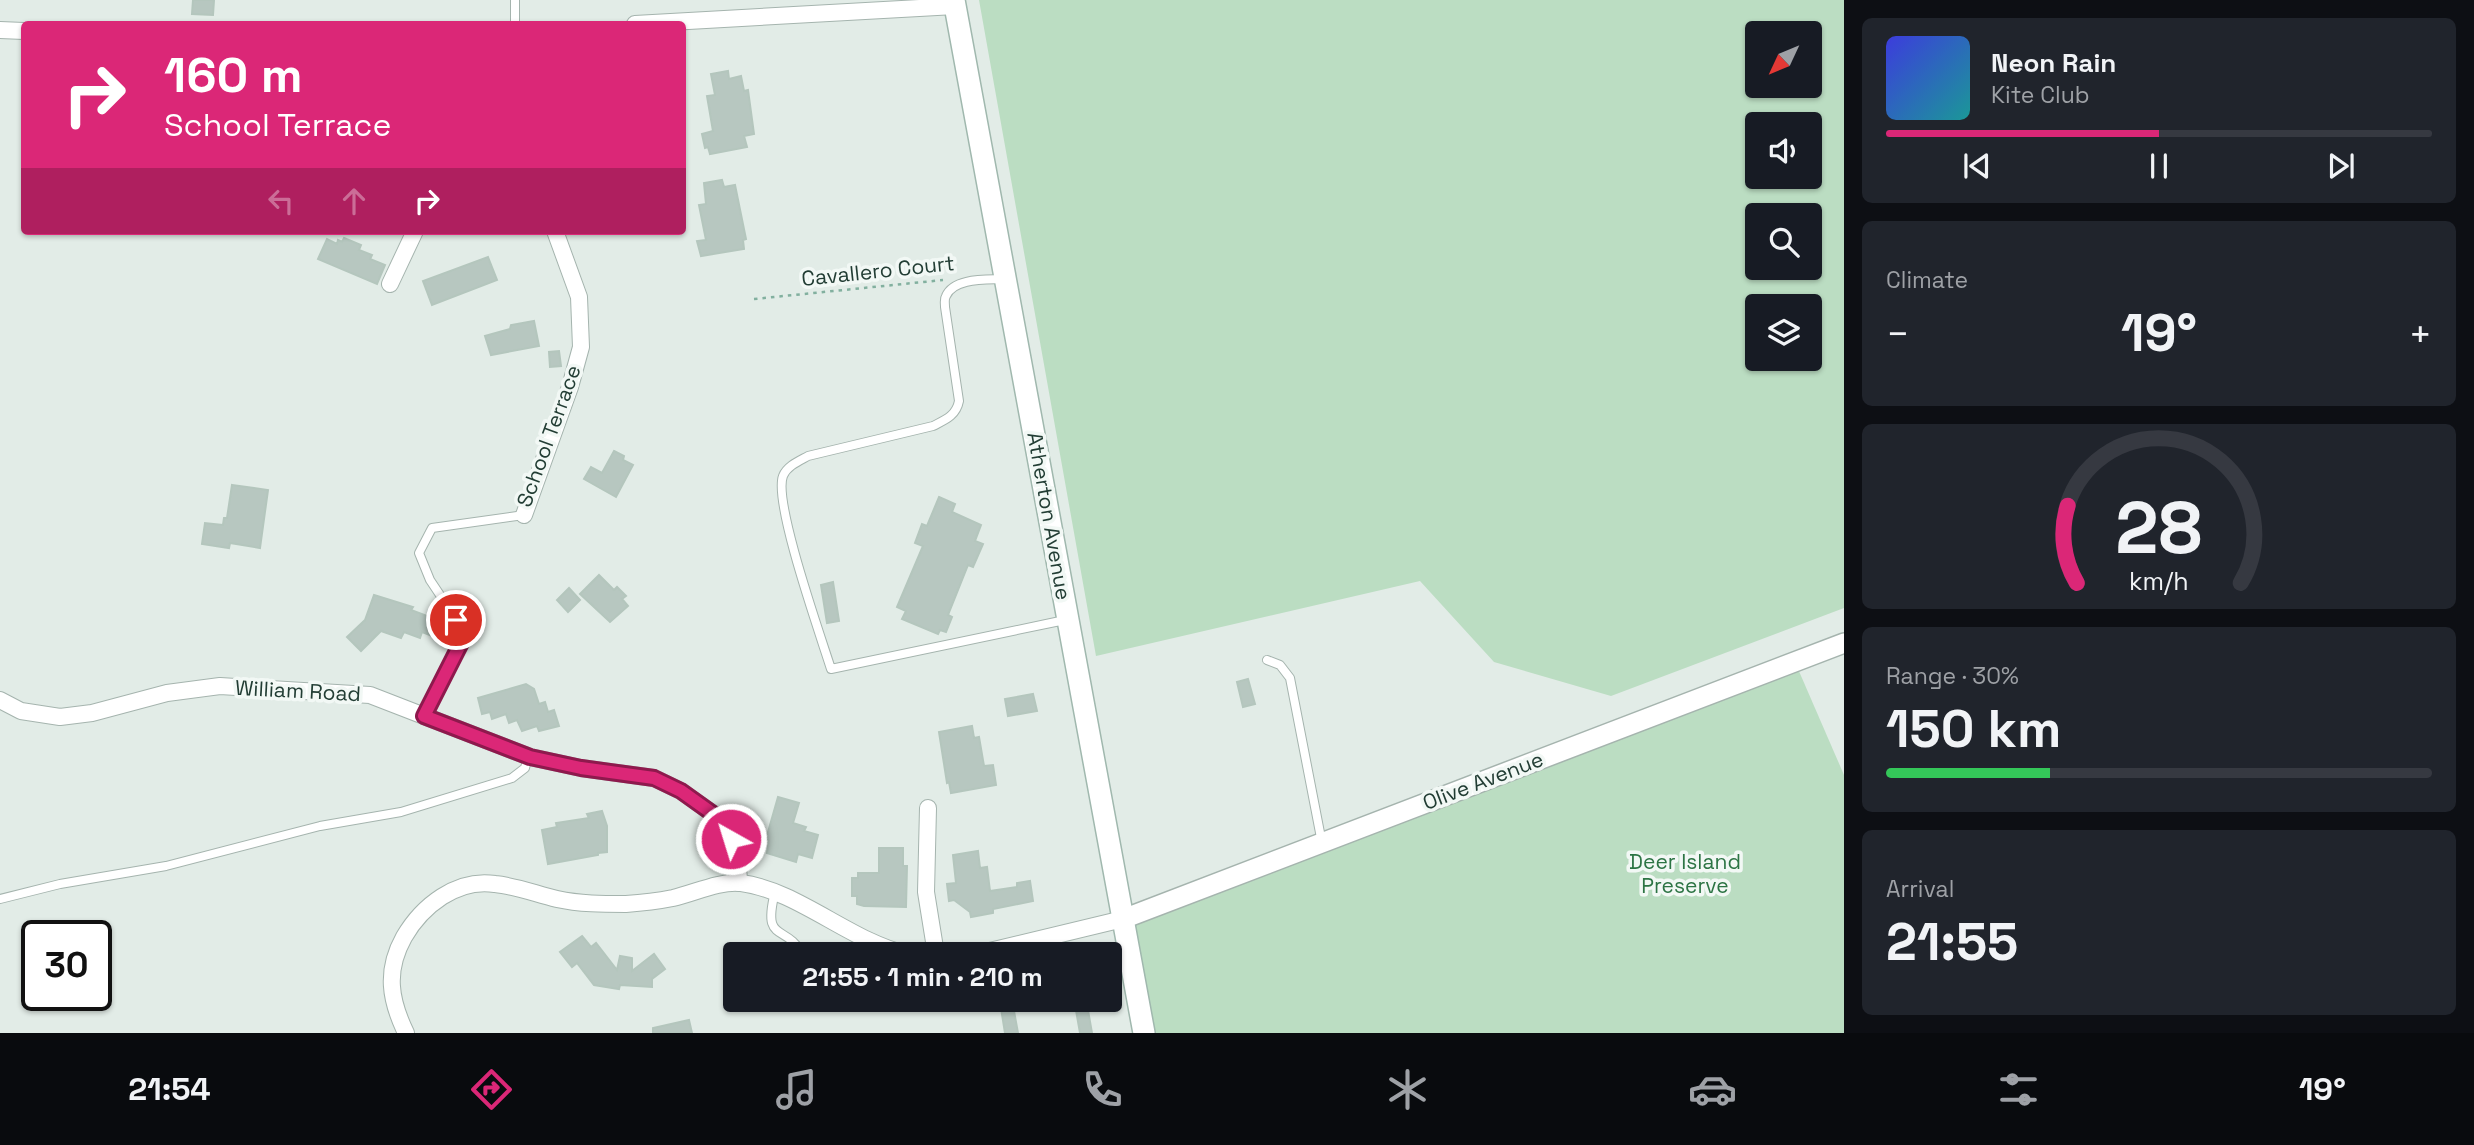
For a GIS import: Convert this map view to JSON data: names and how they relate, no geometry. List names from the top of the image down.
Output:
{
  "streets": {
    "main road": ["Atherton Avenue"],
    "street": ["School Terrace", "William Road", "Olive Avenue"],
    "path": ["Cavallero Court"]
  },
  "crossings": [
    ["School Terrace", "William Road"],
    ["Atherton Avenue", "Olive Avenue"]
  ],
  "parks": ["Deer Island Preserve"],
  "north": "bottom left",
  "page": {
    "turn": ["160 m", "School Terrace"],
    "song": ["Neon Rain", "Kite Club"],
    "tile": [
      "Climate",
      ["Range · 30%", "150 km"],
      ["Arrival", "21:55"]
    ],
    "heat": ["−", "19°", "+"],
    "limit": "30",
    "trip": "21:55 · 1 min · 210 m",
    "tabs": ["21:54", "19°"],
    "gauge": ["28", "km/h"]
  }
}
